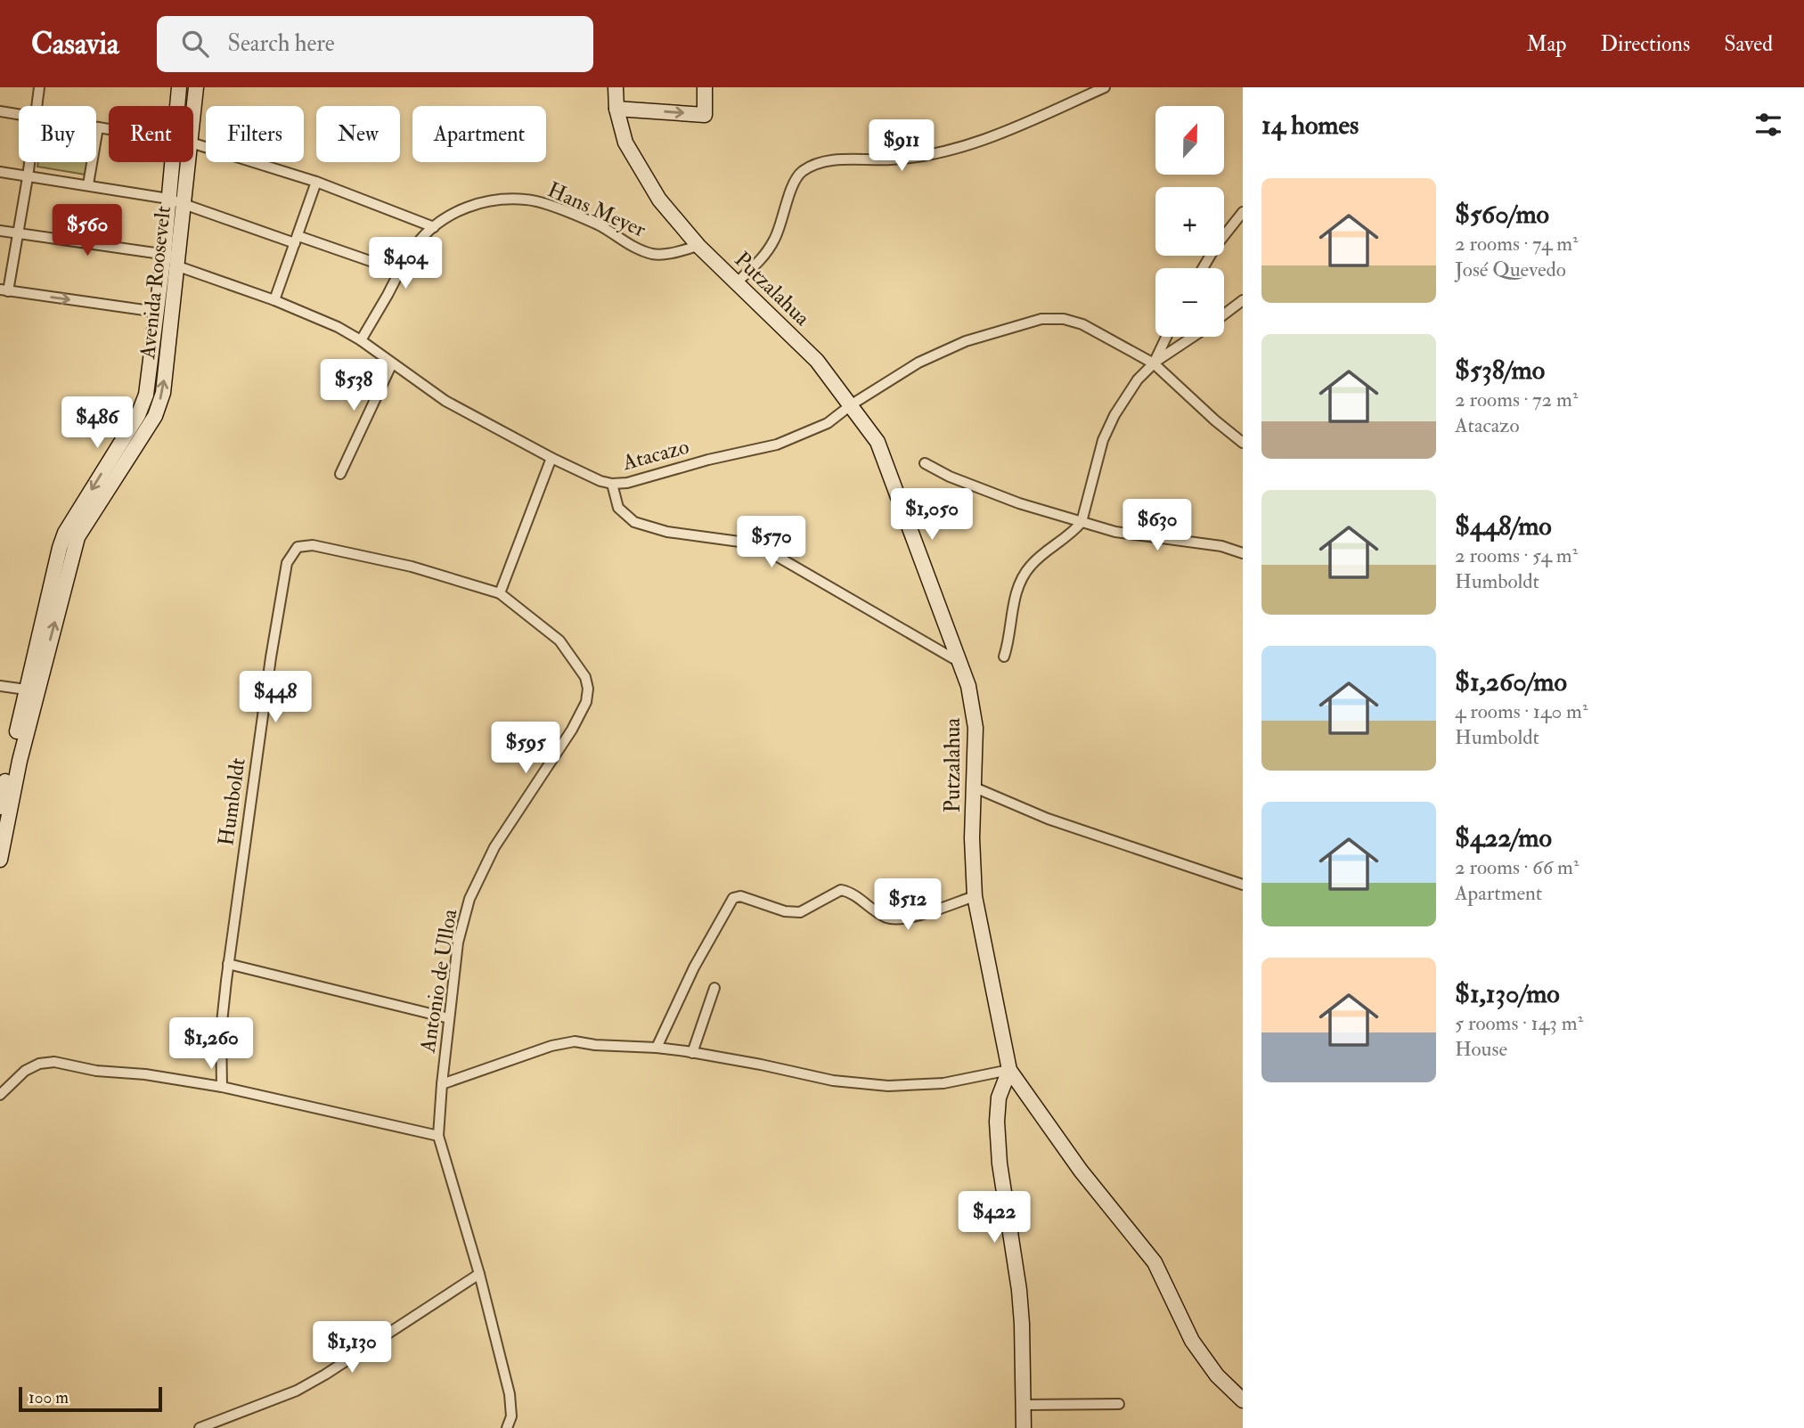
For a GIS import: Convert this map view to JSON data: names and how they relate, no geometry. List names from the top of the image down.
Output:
{
  "streets": {
    "street": [
      "Hans Meyer",
      "Avenida Roosevelt",
      "Putzalahua",
      "Atacazo",
      "Humboldt",
      "Antonio de Ulloa"
    ]
  },
  "crossings": [
    ["Hans Meyer", "Putzalahua"],
    ["Hans Meyer", "Atacazo"],
    ["Avenida Roosevelt", "Atacazo"],
    ["Putzalahua", "Atacazo"],
    ["Humboldt", "Antonio de Ulloa"]
  ],
  "scale_bar": "100 m",
  "north": "top",
  "page": {
    "header": "Casavia",
    "search": "Search here",
    "nav": ["Map", "Directions", "Saved"],
    "heading": "14 homes",
    "map_buttons": ["+", "−"],
    "chip": [
      "Buy",
      "Rent",
      "Filters",
      "New",
      "Apartment"
    ],
    "price": [
      "$911",
      "$560",
      "$404",
      "$538",
      "$486",
      "$1,050",
      "$630",
      "$570",
      "$448",
      "$595",
      "$512",
      "$1,260",
      "$422",
      "$1,130"
    ],
    "list": [
      {
        "name": "$560/mo",
        "note": "2 rooms · 74 m² · José Quevedo"
      },
      {
        "name": "$538/mo",
        "note": "2 rooms · 72 m² · Atacazo"
      },
      {
        "name": "$448/mo",
        "note": "2 rooms · 54 m² · Humboldt"
      },
      {
        "name": "$1,260/mo",
        "note": "4 rooms · 140 m² · Humboldt"
      },
      {
        "name": "$422/mo",
        "note": "2 rooms · 66 m² · Apartment"
      },
      {
        "name": "$1,130/mo",
        "note": "5 rooms · 143 m² · House"
      }
    ],
    "scale": "100 m"
  }
}
